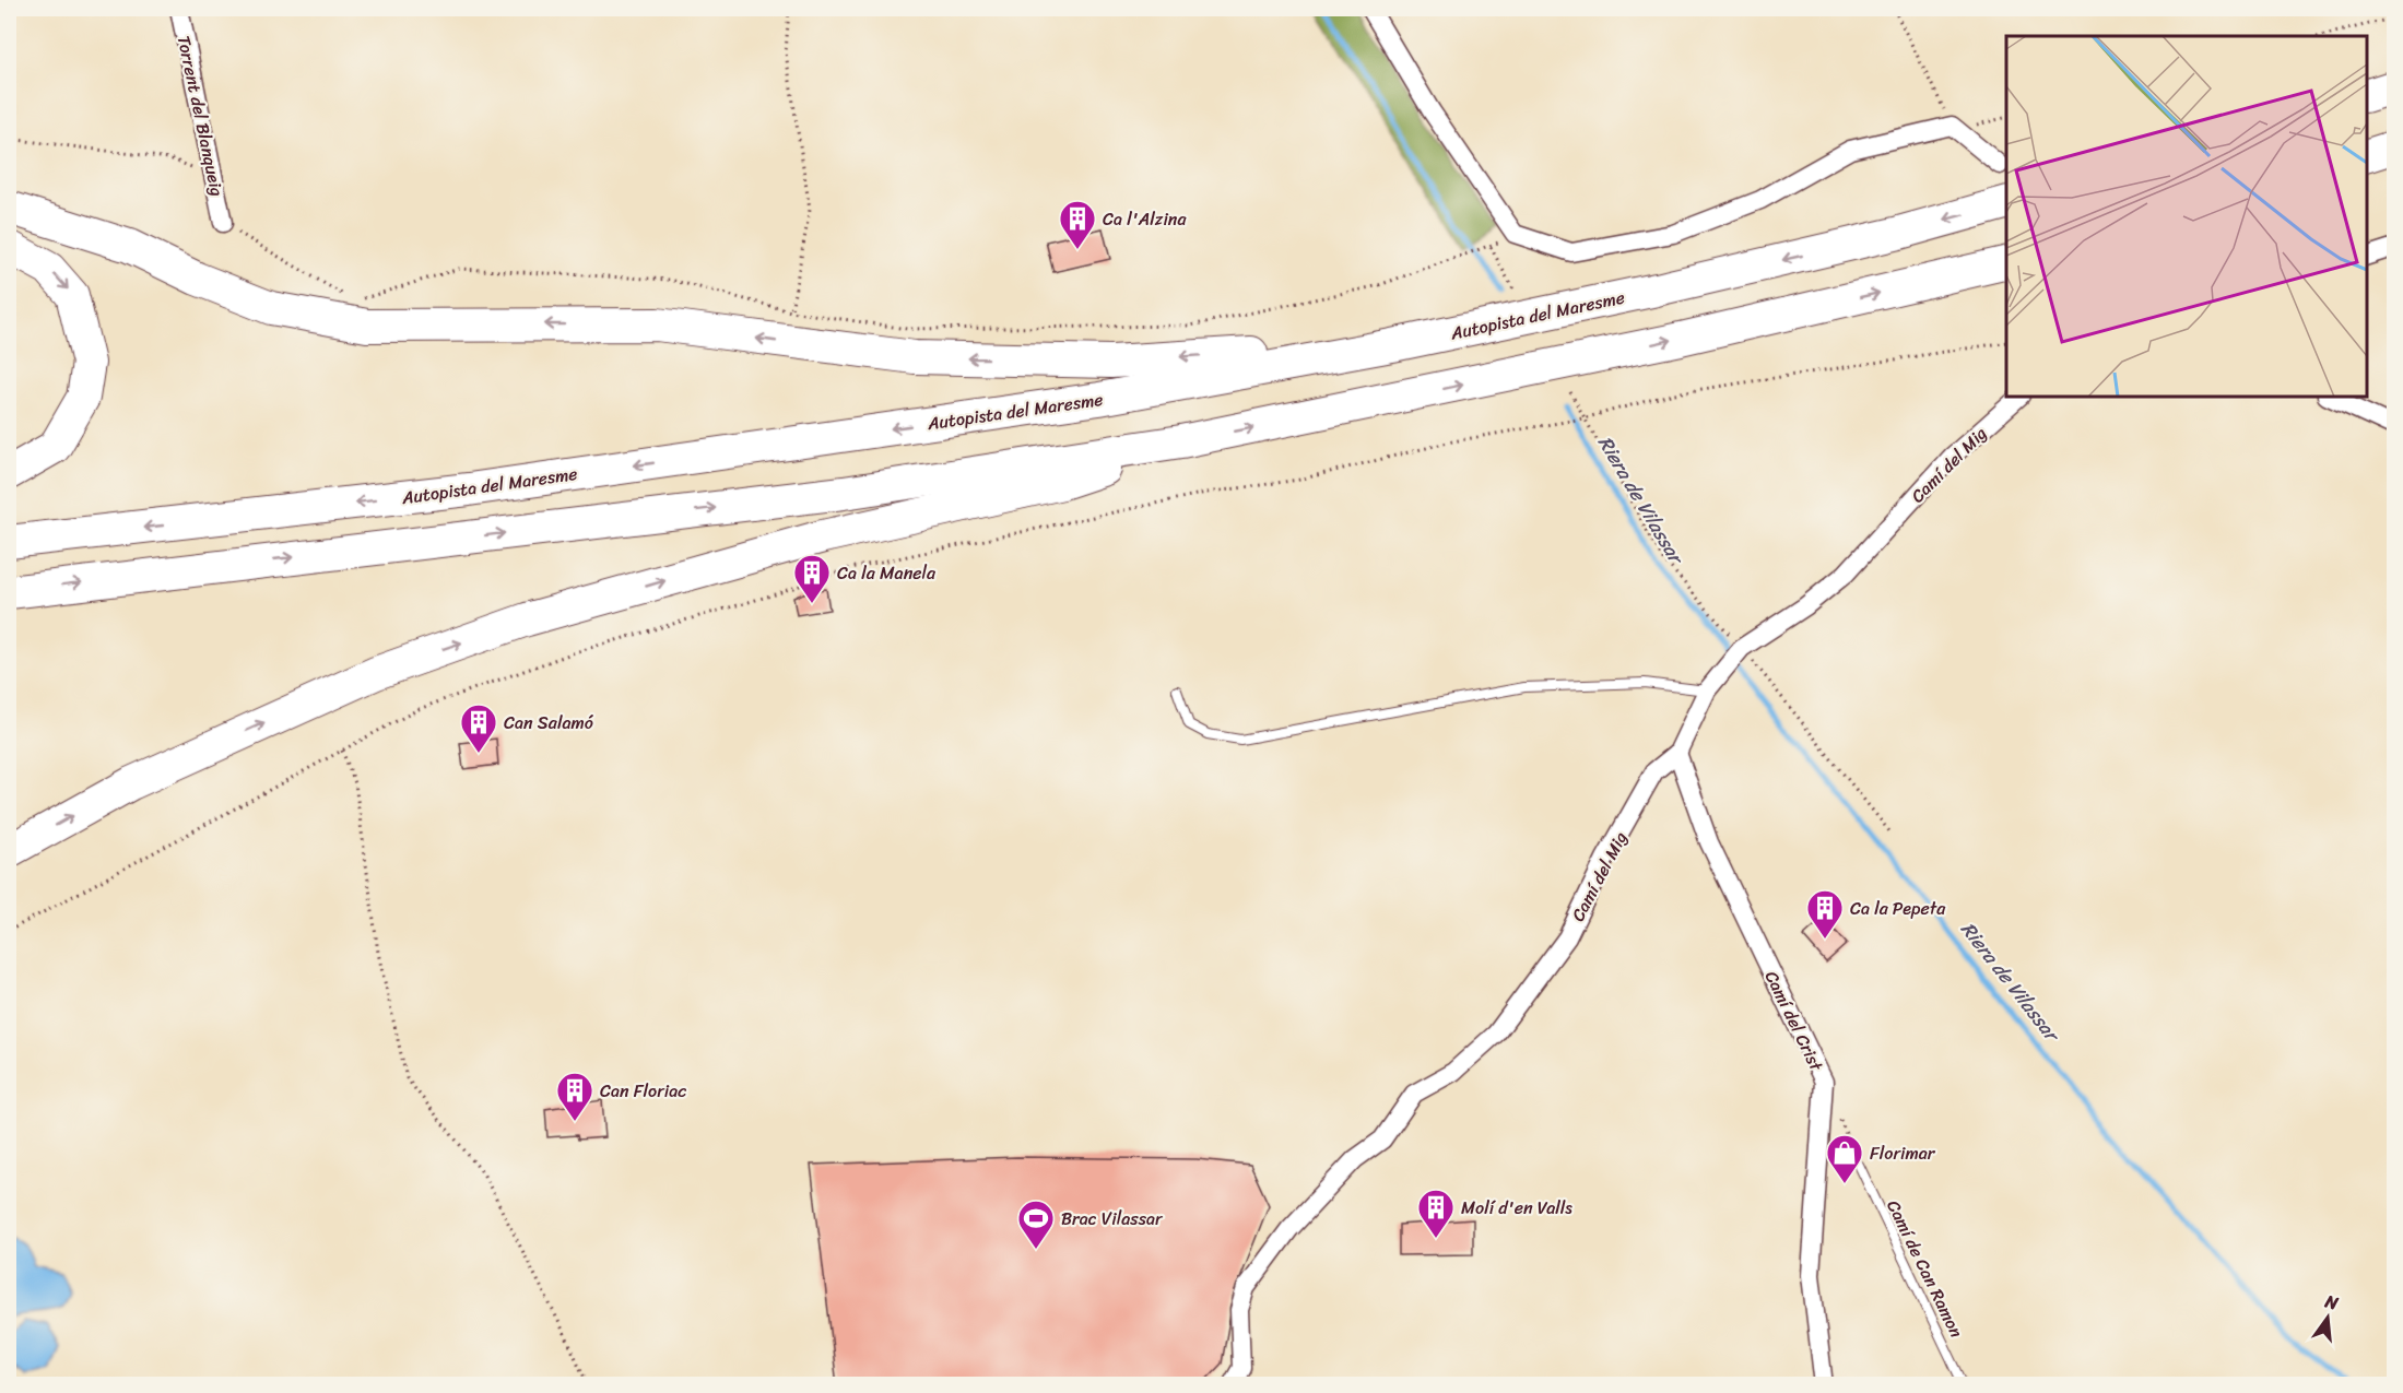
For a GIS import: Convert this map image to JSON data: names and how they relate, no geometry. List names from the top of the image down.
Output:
{
  "streets": {
    "highway": ["Autopista del Maresme"],
    "street": ["Torrent del Blanqueig", "Camí del Mig", "Camí del Crist"],
    "lane": ["Camí de Can Ramon"]
  },
  "crossings": [
    ["Camí del Mig", "Camí del Crist"]
  ],
  "water": ["Riera de Vilassar"],
  "places": {
    "building": [
      "Ca l'Alzina",
      "Ca la Manela",
      "Can Salamó",
      "Ca la Pepeta",
      "Can Floriac",
      "Molí d'en Valls"
    ],
    "shop": ["Florimar"],
    "sports": ["Brac Vilassar"]
  },
  "north": "top"
}
